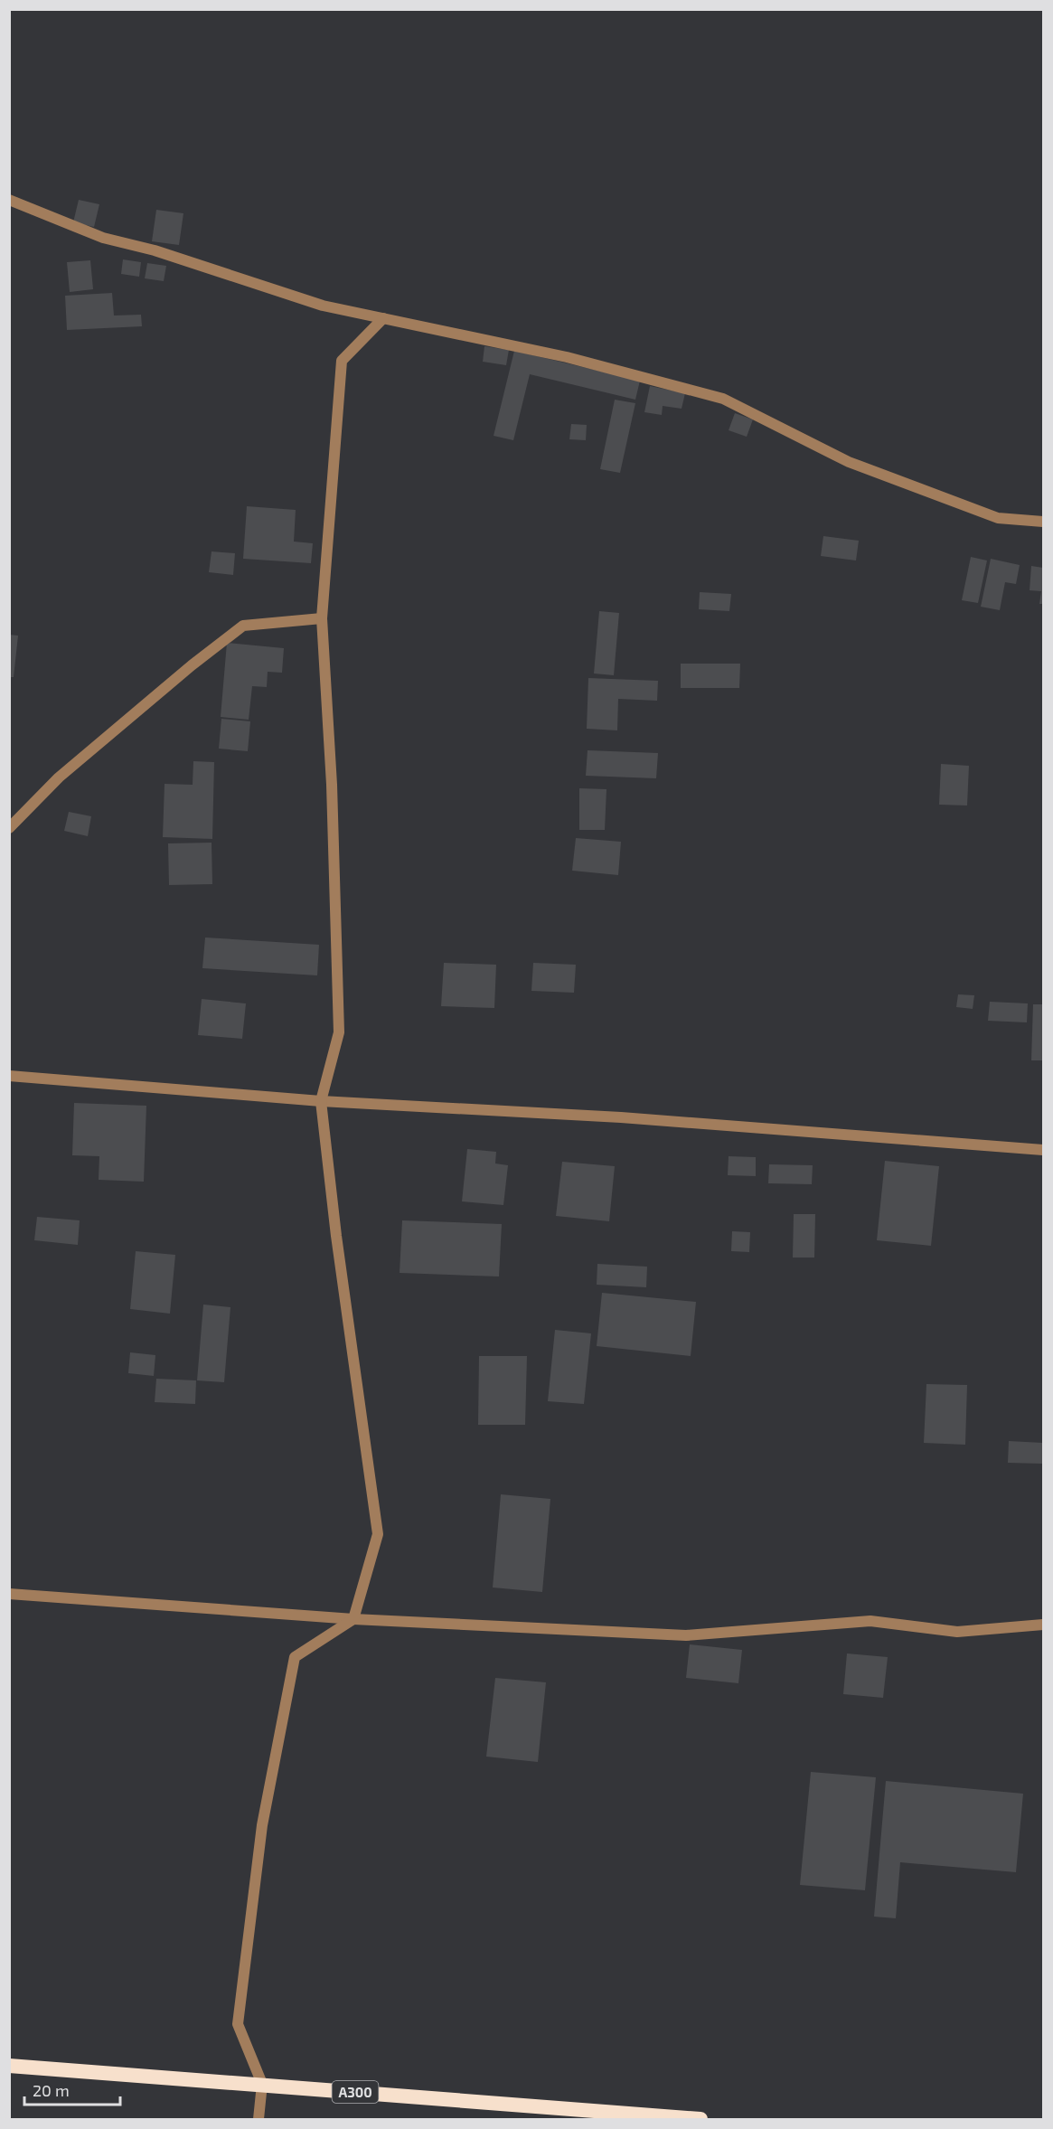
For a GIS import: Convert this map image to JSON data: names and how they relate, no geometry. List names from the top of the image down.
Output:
{
  "streets": {
    "highway": ["A300"]
  },
  "scale_bar": "20 m"
}
